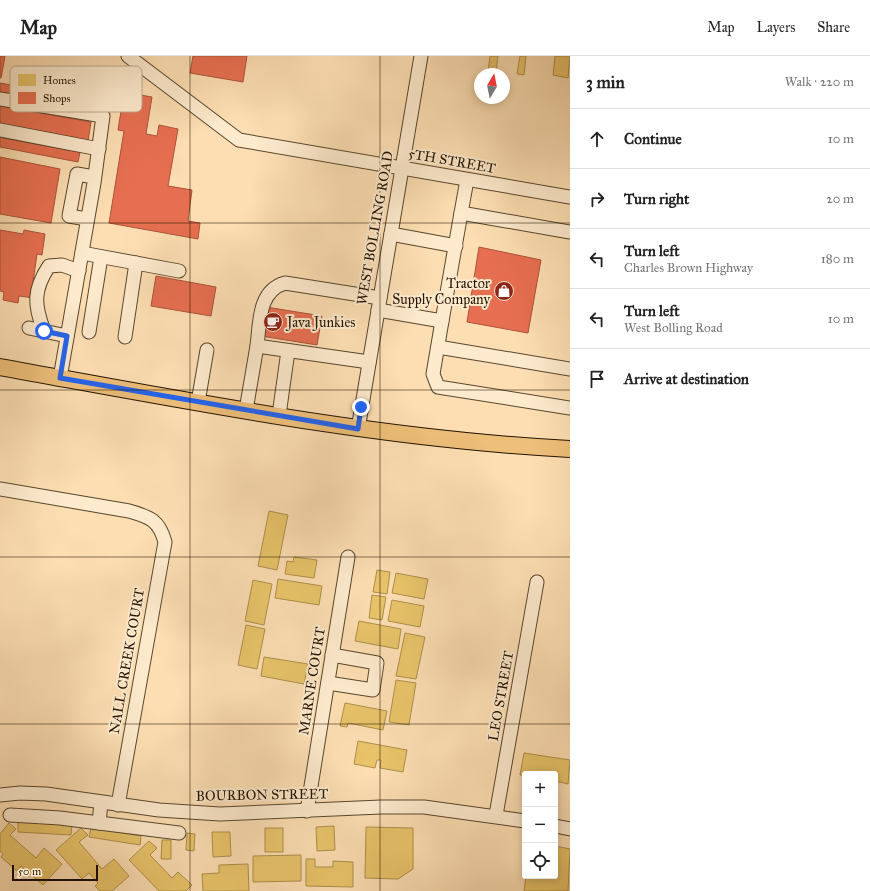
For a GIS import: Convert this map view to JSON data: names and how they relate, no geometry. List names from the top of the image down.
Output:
{
  "streets": {
    "street": [
      "5TH STREET",
      "WEST BOLLING ROAD",
      "NALL CREEK COURT",
      "MARNE COURT",
      "LEO STREET",
      "BOURBON STREET"
    ]
  },
  "crossings": [
    ["5TH STREET", "WEST BOLLING ROAD"],
    ["NALL CREEK COURT", "BOURBON STREET"],
    ["MARNE COURT", "BOURBON STREET"],
    ["LEO STREET", "BOURBON STREET"]
  ],
  "places": {
    "shop": ["Tractor Supply Company"],
    "cafe": ["Java Junkies"]
  },
  "legend": ["Homes", "Shops"],
  "scale_bar": "50 m",
  "north": "top",
  "page": {
    "header": "Map",
    "nav": ["Map", "Layers", "Share"],
    "heading": ["3 min", "Walk · 220 m"],
    "list": [
      ["Continue", "10 m"],
      ["Turn right", "20 m"],
      ["Turn left", "Charles Brown Highway", "180 m"],
      ["Turn left", "West Bolling Road", "10 m"],
      "Arrive at destination"
    ],
    "map_buttons": ["+", "−"],
    "scale": "50 m"
  }
}
